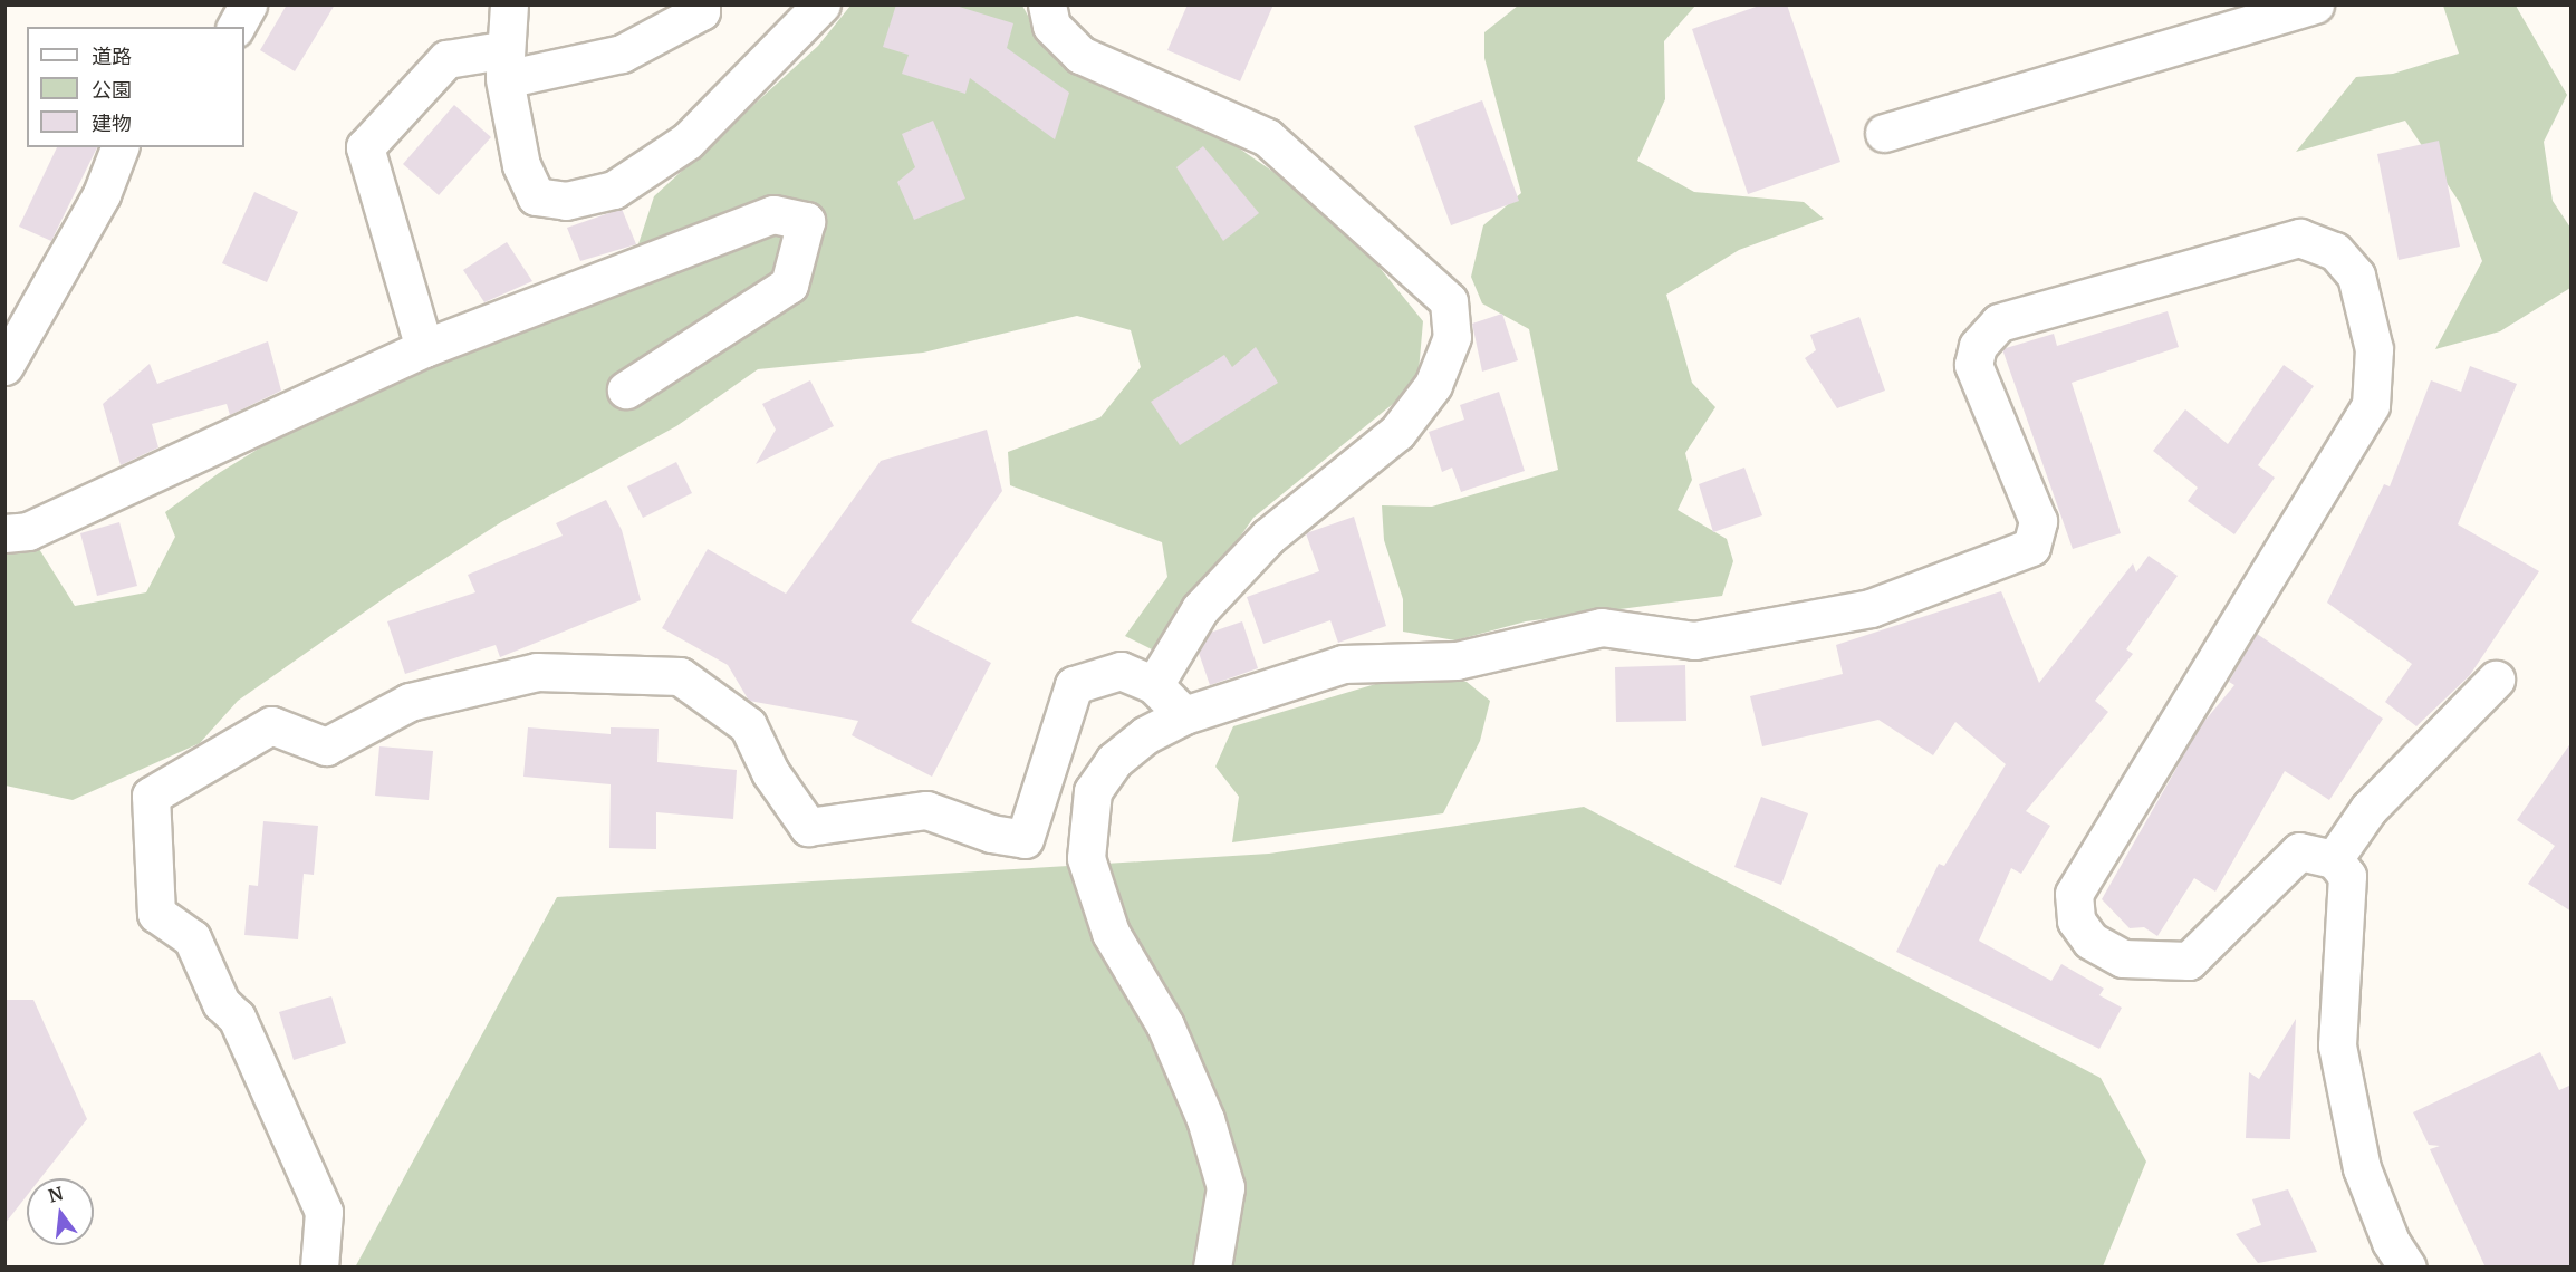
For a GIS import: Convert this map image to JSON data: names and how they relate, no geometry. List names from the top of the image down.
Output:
{
  "legend": ["道路", "公園", "建物"],
  "north": "top"
}
